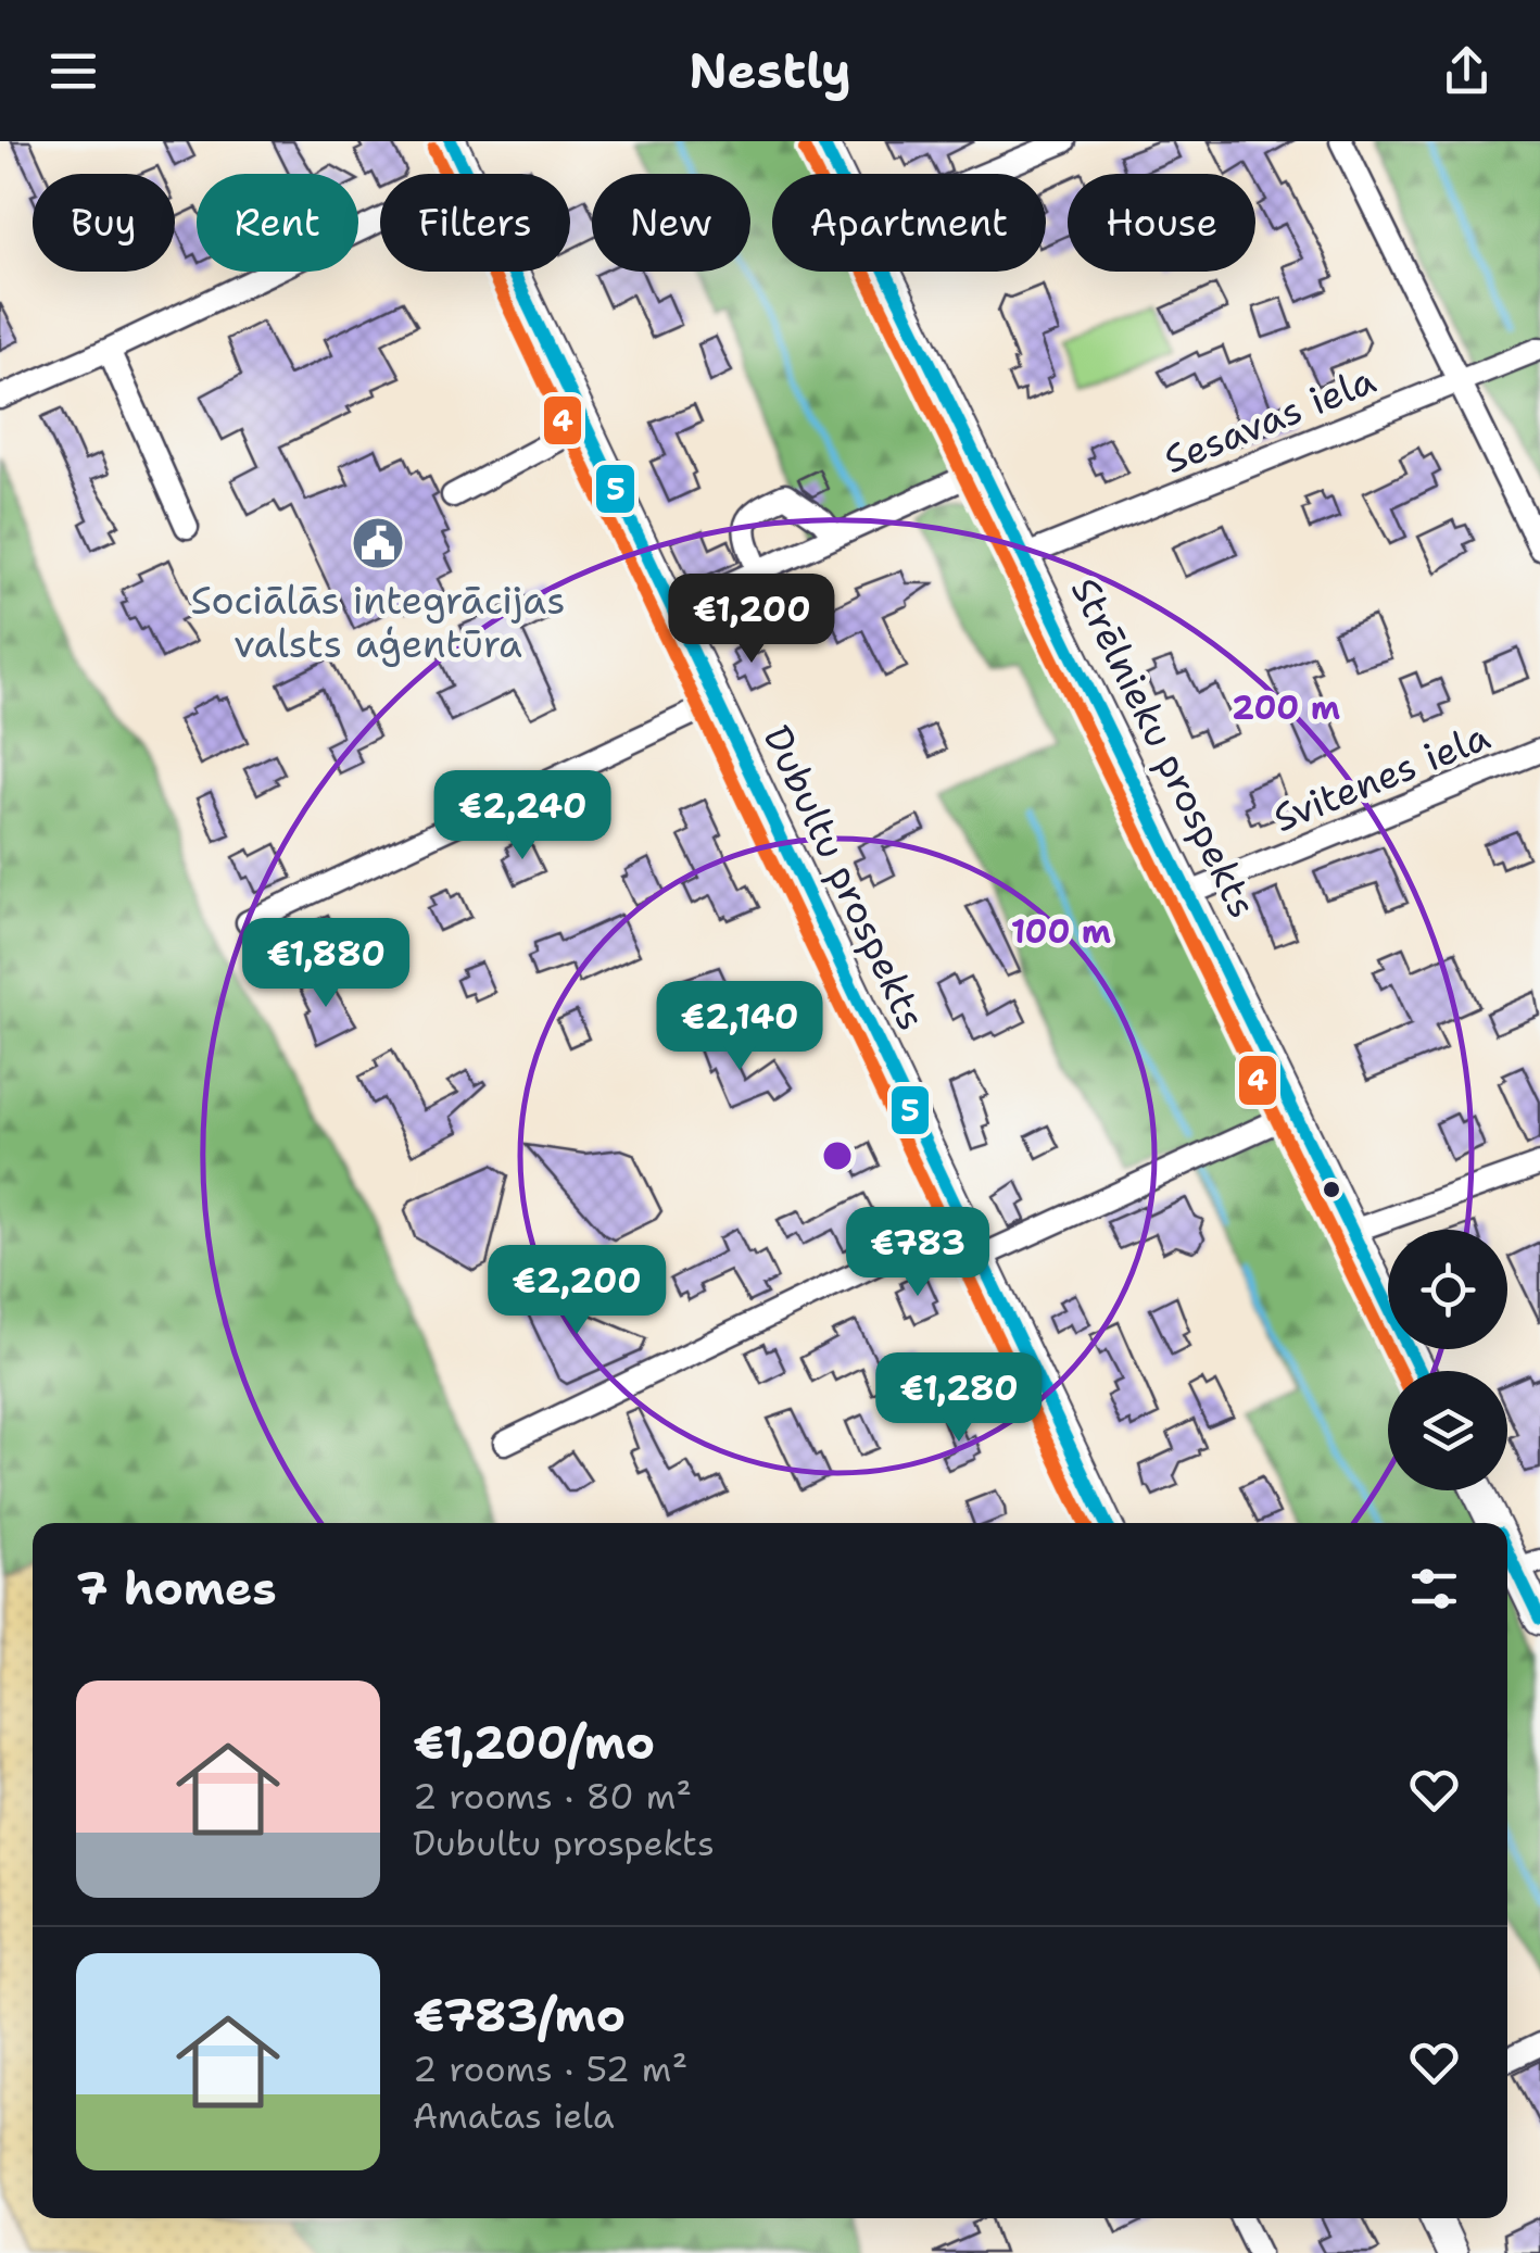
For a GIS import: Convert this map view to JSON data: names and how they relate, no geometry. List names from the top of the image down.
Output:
{
  "streets": {
    "main road": ["Strēlnieku prospekts", "Dubultu prospekts"],
    "street": ["Sesavas iela", "Svitenes iela"]
  },
  "crossings": [
    ["Sesavas iela", "Strēlnieku prospekts"],
    ["Strēlnieku prospekts", "Svitenes iela"]
  ],
  "places": {
    "public building": ["Sociālās integrācijas valsts aģentūra"]
  },
  "lines": ["transit line 5", "transit line 4"],
  "page": {
    "header": "Nestly",
    "chip": [
      "Buy",
      "Rent",
      "Filters",
      "New",
      "Apartment",
      "House"
    ],
    "price": [
      "€1,200",
      "€2,240",
      "€1,880",
      "€2,140",
      "€783",
      "€2,200",
      "€1,280"
    ],
    "heading": "7 homes",
    "list": [
      {
        "name": "€1,200/mo",
        "note": "2 rooms · 80 m² · Dubultu prospekts"
      },
      {
        "name": "€783/mo",
        "note": "2 rooms · 52 m² · Amatas iela"
      }
    ]
  },
  "rings": ["200 m", "100 m"]
}
